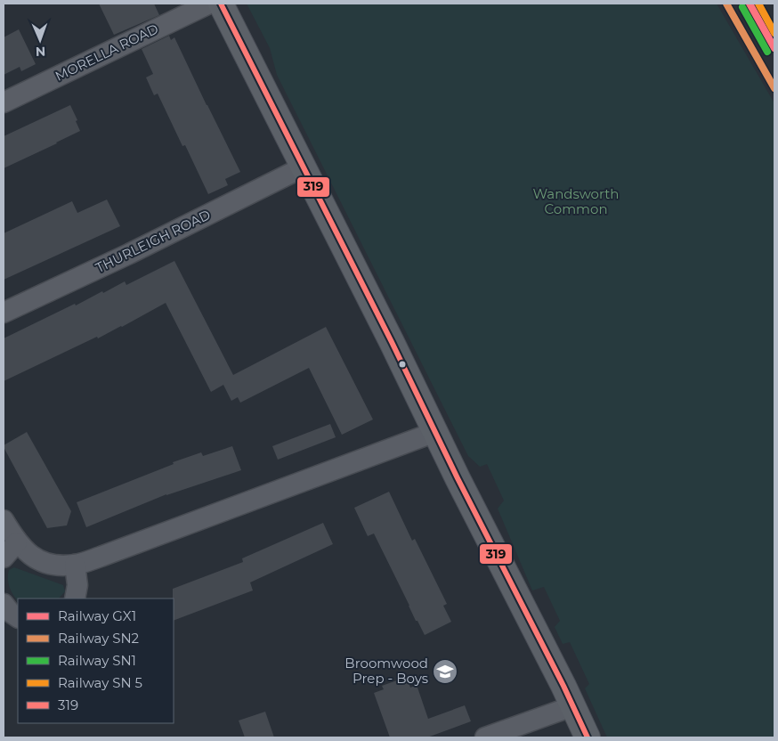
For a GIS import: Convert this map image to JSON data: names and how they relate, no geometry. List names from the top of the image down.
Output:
{
  "streets": {
    "street": ["MORELLA ROAD", "THURLEIGH ROAD"]
  },
  "parks": ["Wandsworth Common"],
  "places": {
    "school or university": ["Broomwood Prep - Boys"]
  },
  "lines": [
    "rail line GX1",
    "rail line SN2",
    "transit line 319",
    "rail line SN1"
  ],
  "legend": [
    "Railway GX1",
    "Railway SN2",
    "Railway SN1",
    "Railway SN 5",
    "319"
  ],
  "north": "bottom"
}
